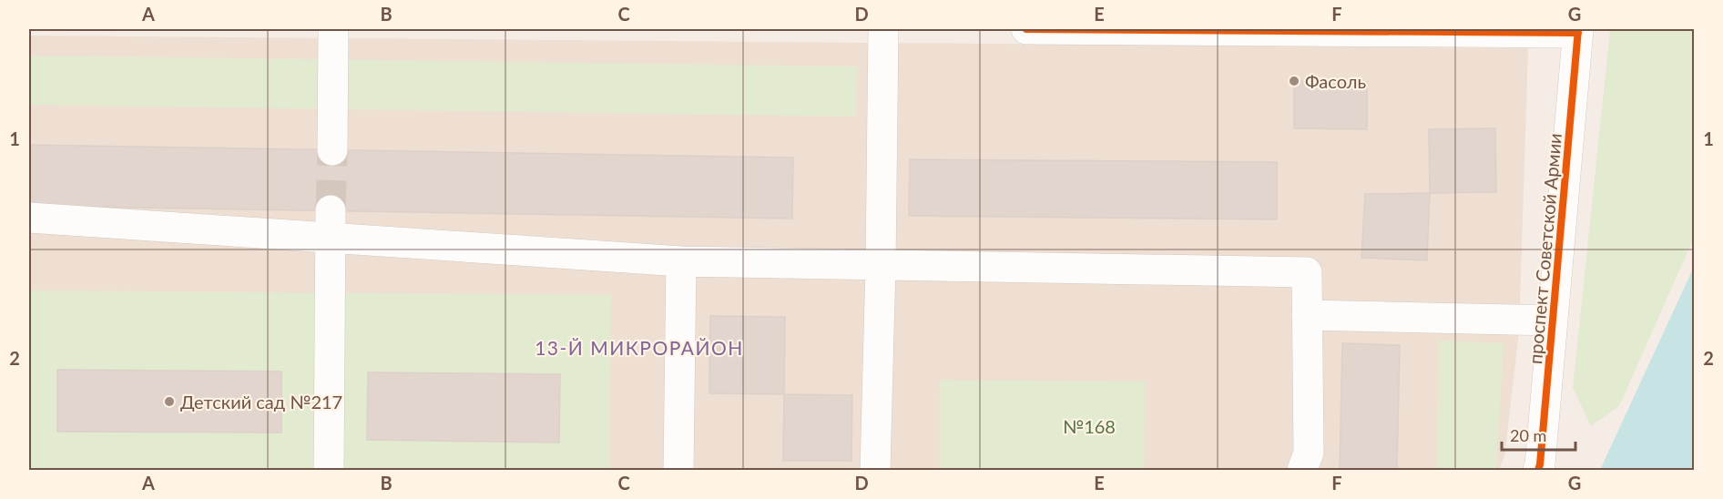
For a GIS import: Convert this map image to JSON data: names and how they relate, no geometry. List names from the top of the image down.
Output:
{
  "streets": {
    "street": ["проспект Советской Армии"]
  },
  "districts": ["13-Й МИКРОРАЙОН"],
  "parks": ["№168"],
  "places": ["Фасоль", "Детский сад №217"],
  "scale_bar": "20 m",
  "grid": {
    "columns": [
      "A",
      "B",
      "C",
      "D",
      "E",
      "F",
      "G"
    ],
    "rows": ["1", "2"]
  }
}
